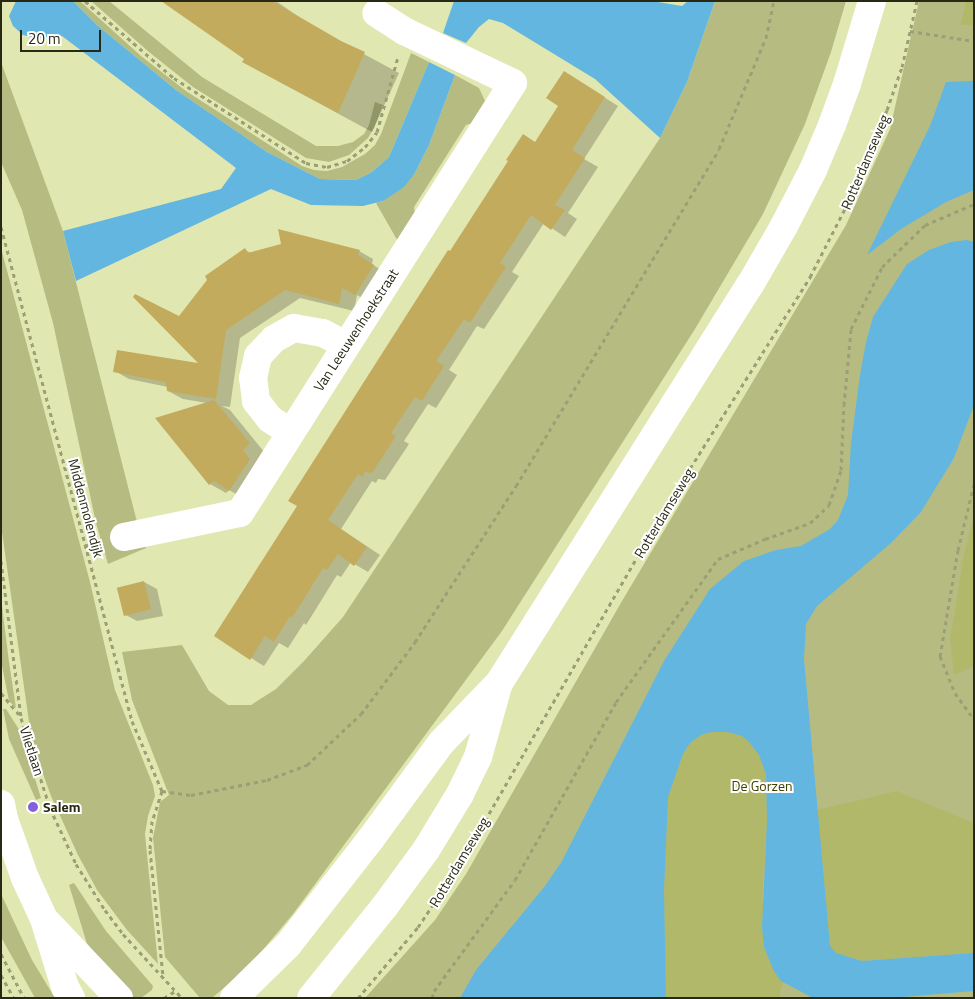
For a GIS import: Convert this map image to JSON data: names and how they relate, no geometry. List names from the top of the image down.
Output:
{
  "streets": {
    "main road": ["Van Leeuwenhoekstraat"],
    "path": ["Rotterdamseweg", "Middenmolendijk", "Vlietlaan"]
  },
  "parks": ["De Gorzen"],
  "places": ["Salem"],
  "scale_bar": "20 m"
}
